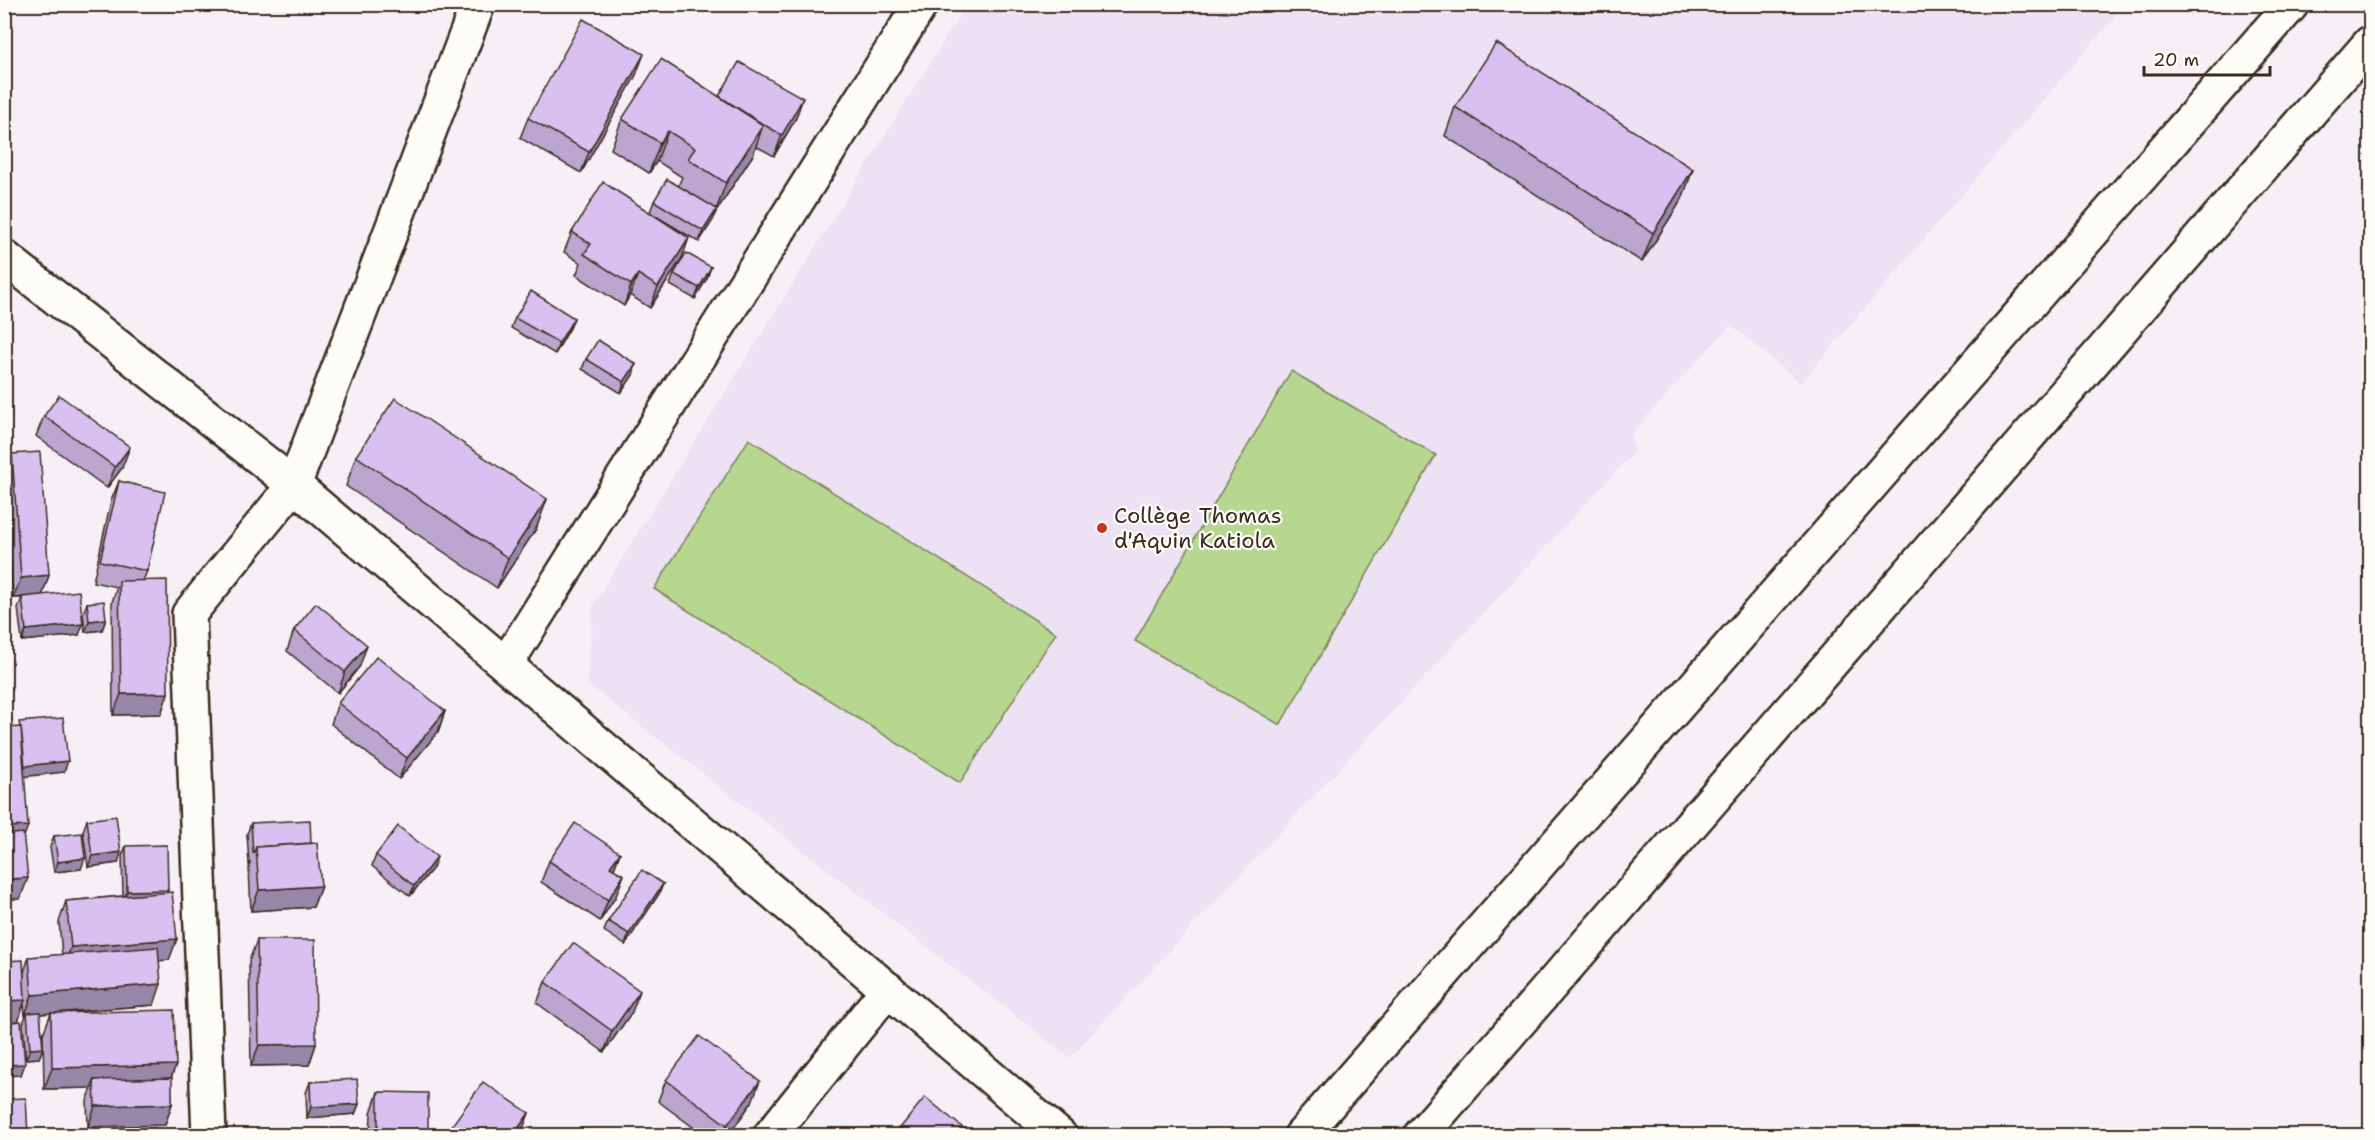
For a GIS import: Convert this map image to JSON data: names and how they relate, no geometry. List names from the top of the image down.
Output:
{
  "places": ["Collège Thomas d'Aquin Katiola"],
  "scale_bar": "20 m"
}
